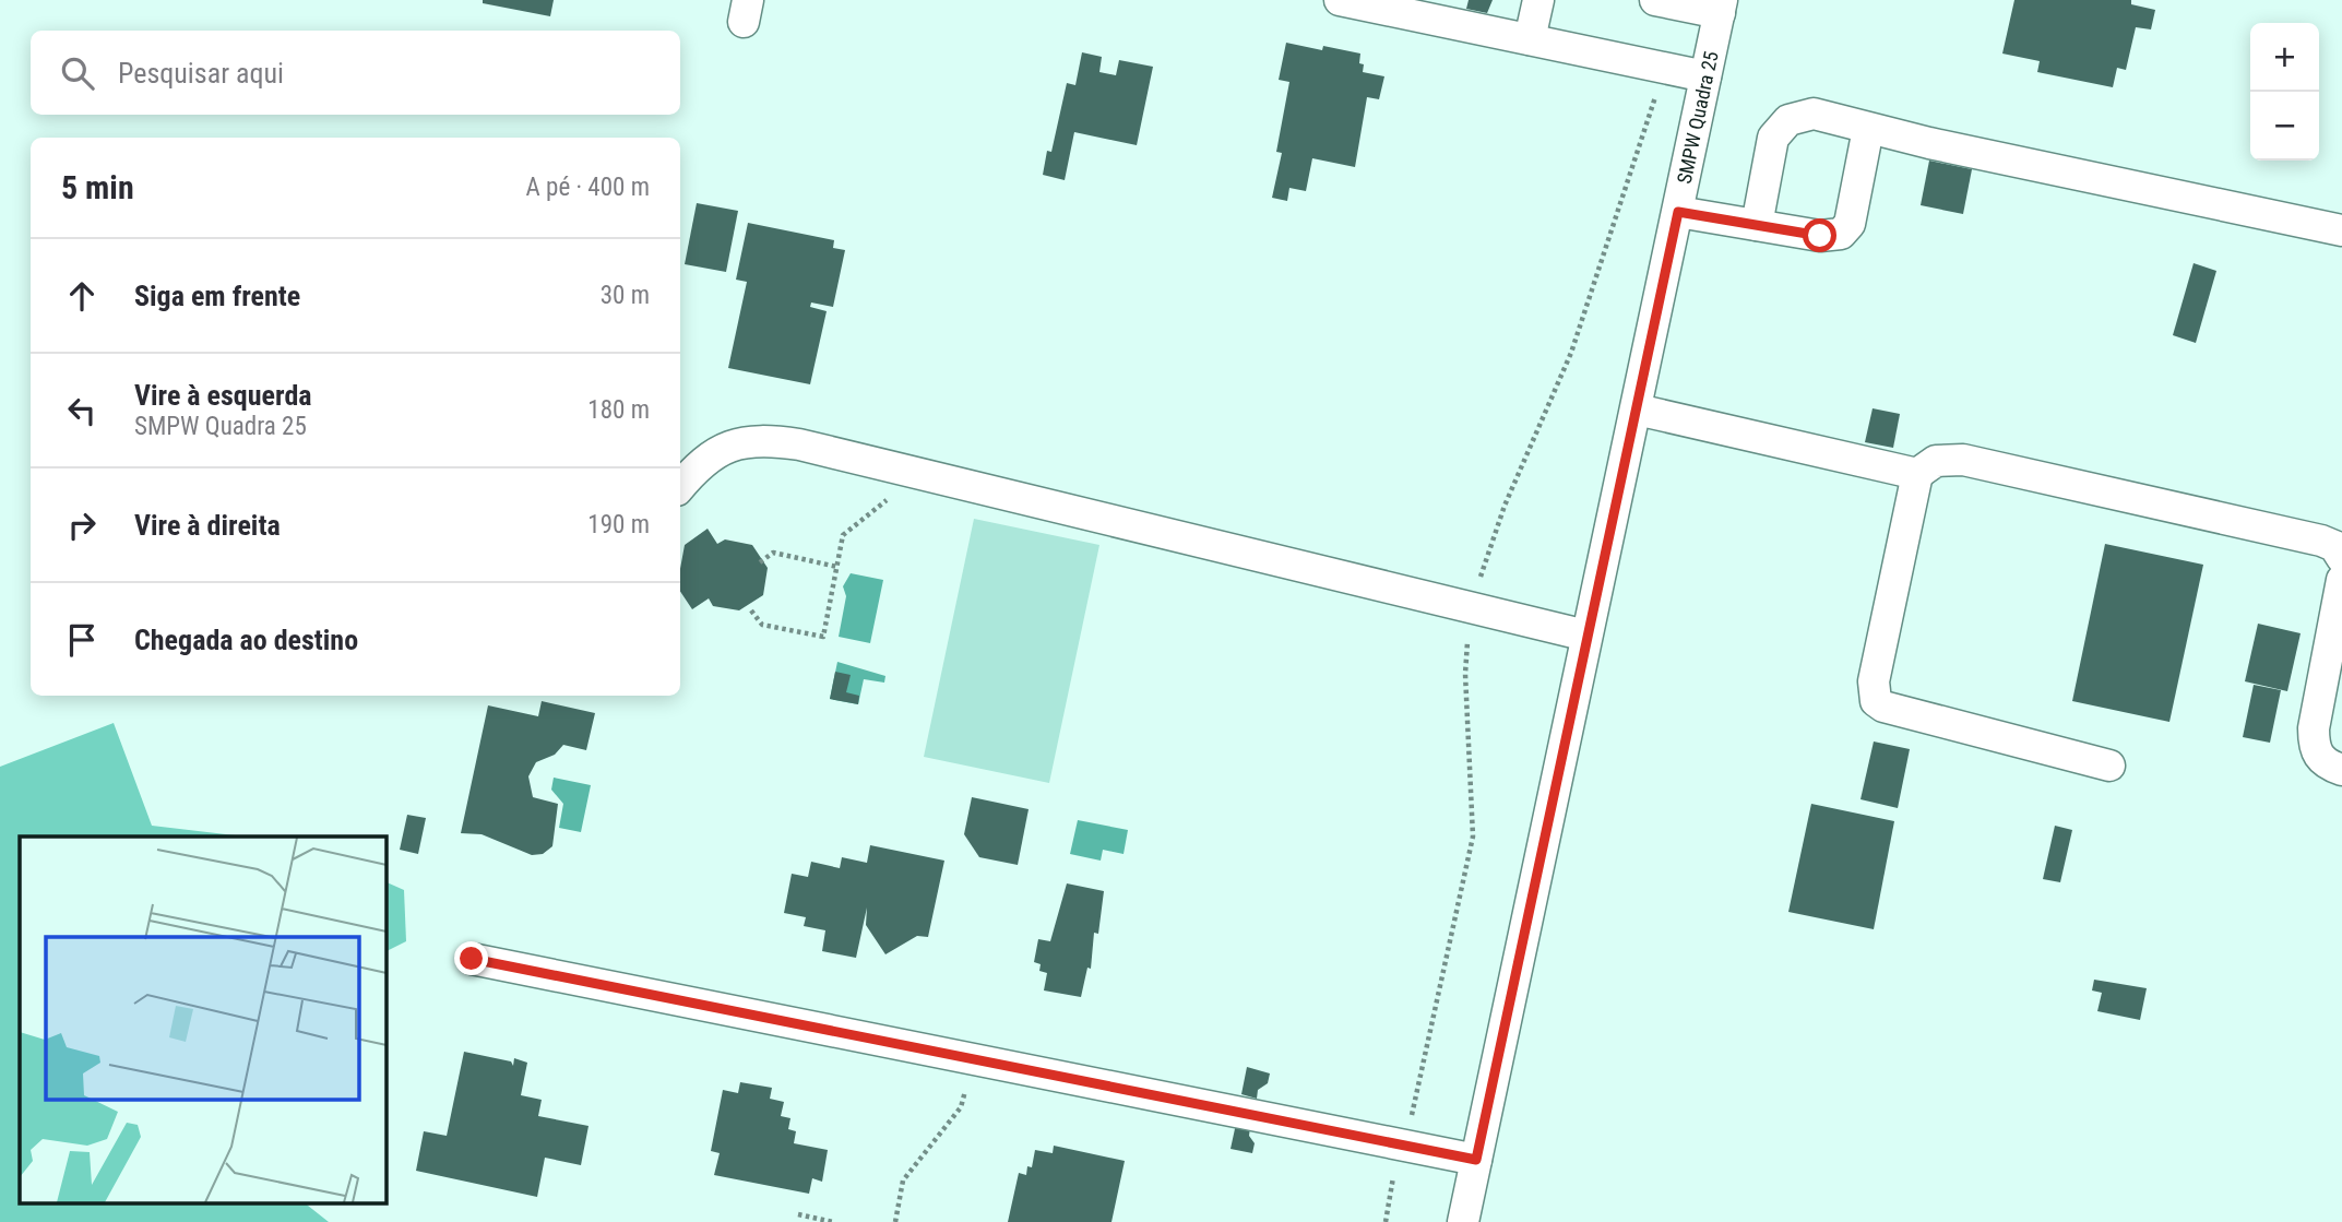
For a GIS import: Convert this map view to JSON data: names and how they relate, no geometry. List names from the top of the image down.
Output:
{
  "streets": {
    "street": ["SMPW Quadra 25"]
  },
  "page": {
    "map_buttons": ["+", "−"],
    "search": "Pesquisar aqui",
    "heading": ["5 min", "A pé · 400 m"],
    "list": [
      ["Siga em frente", "30 m"],
      ["Vire à esquerda", "SMPW Quadra 25", "180 m"],
      ["Vire à direita", "190 m"],
      "Chegada ao destino"
    ]
  }
}
